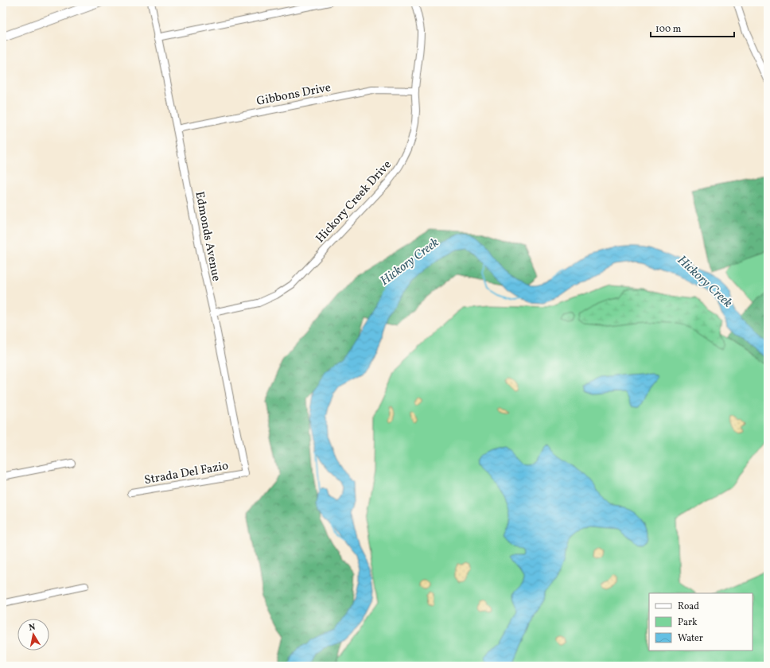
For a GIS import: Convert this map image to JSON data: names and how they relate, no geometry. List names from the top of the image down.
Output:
{
  "streets": {
    "street": [
      "Gibbons Drive",
      "Hickory Creek Drive",
      "Edmonds Avenue",
      "Strada Del Fazio"
    ]
  },
  "crossings": [
    ["Gibbons Drive", "Hickory Creek Drive"],
    ["Gibbons Drive", "Edmonds Avenue"],
    ["Hickory Creek Drive", "Edmonds Avenue"],
    ["Edmonds Avenue", "Strada Del Fazio"]
  ],
  "water": ["Hickory Creek"],
  "legend": ["Road", "Park", "Water"],
  "scale_bar": "100 m",
  "north": "top"
}
